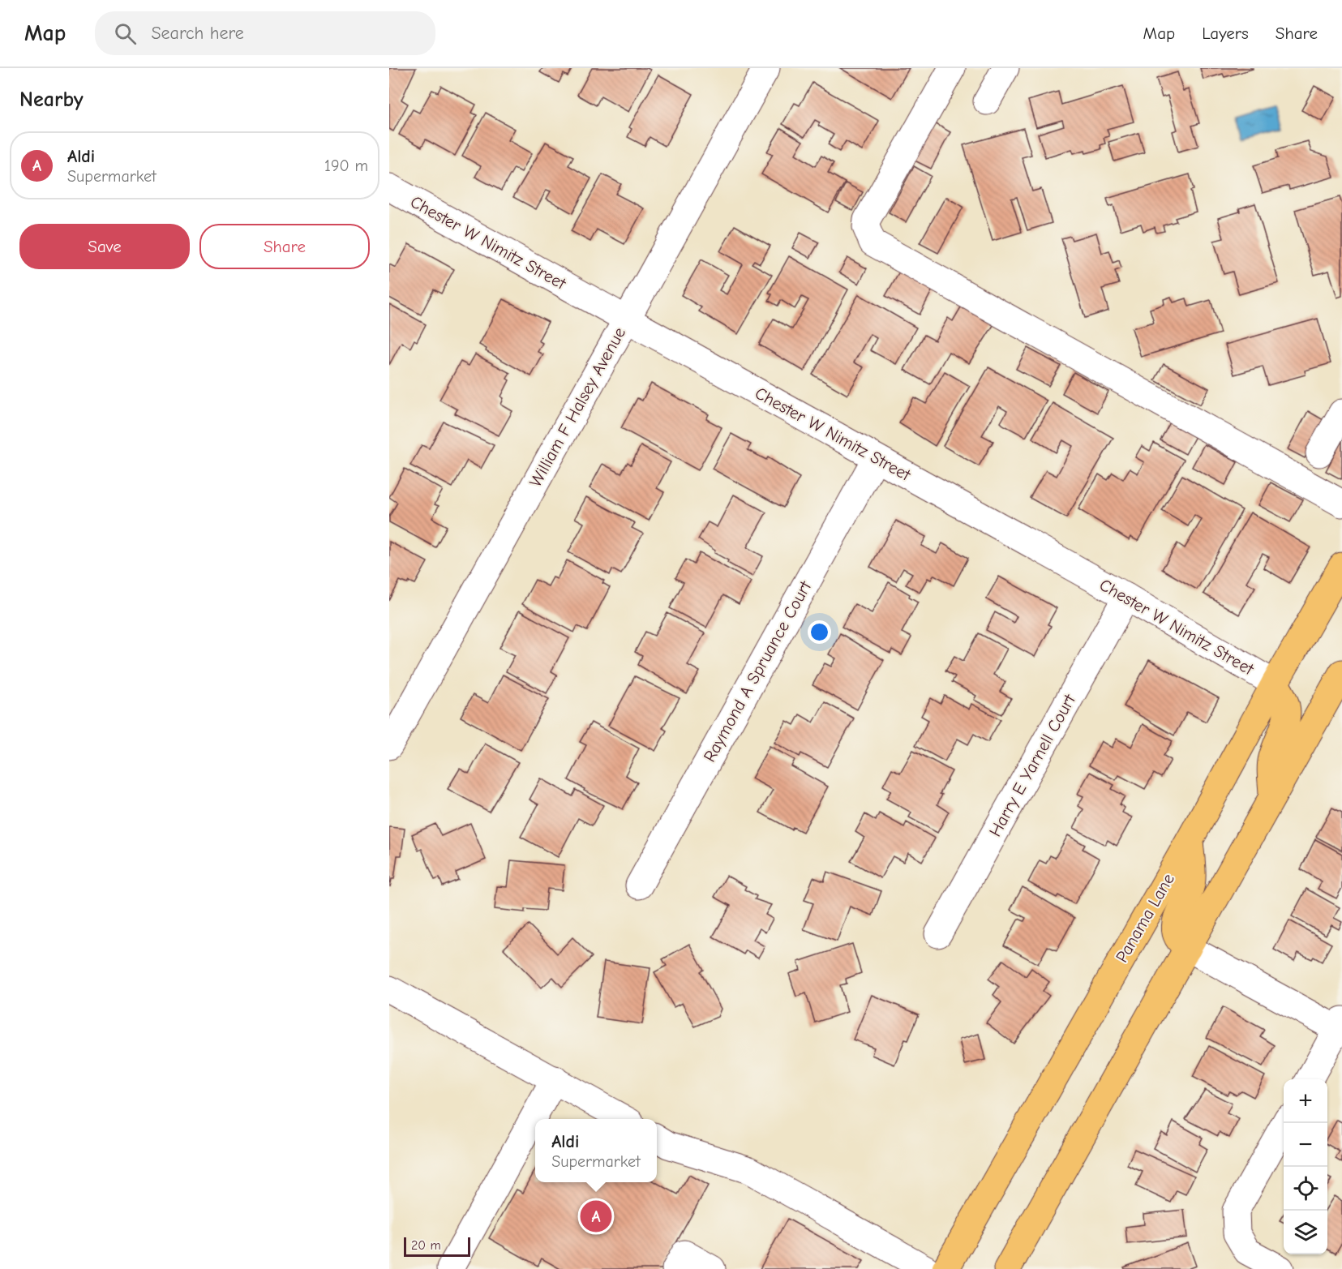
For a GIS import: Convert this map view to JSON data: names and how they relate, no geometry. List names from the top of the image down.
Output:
{
  "streets": {
    "main road": ["Panama Lane"],
    "street": [
      "Chester W Nimitz Street",
      "William F Halsey Avenue",
      "Raymond A Spruance Court",
      "Harry E Yarnell Court"
    ]
  },
  "crossings": [
    ["Chester W Nimitz Street", "William F Halsey Avenue"],
    ["Chester W Nimitz Street", "Raymond A Spruance Court"],
    ["Chester W Nimitz Street", "Harry E Yarnell Court"],
    ["Chester W Nimitz Street", "Panama Lane"]
  ],
  "scale_bar": "20 m",
  "page": {
    "header": "Map",
    "search": "Search here",
    "nav": ["Map", "Layers", "Share"],
    "heading": "Nearby",
    "list": [
      {
        "mark": "A",
        "name": "Aldi",
        "note": "Supermarket",
        "value": "190 m"
      }
    ],
    "buttons": ["Save", "Share"],
    "map_buttons": ["+", "−"],
    "popup": ["Aldi", "Supermarket"],
    "pins": "A",
    "scale": "20 m"
  }
}
